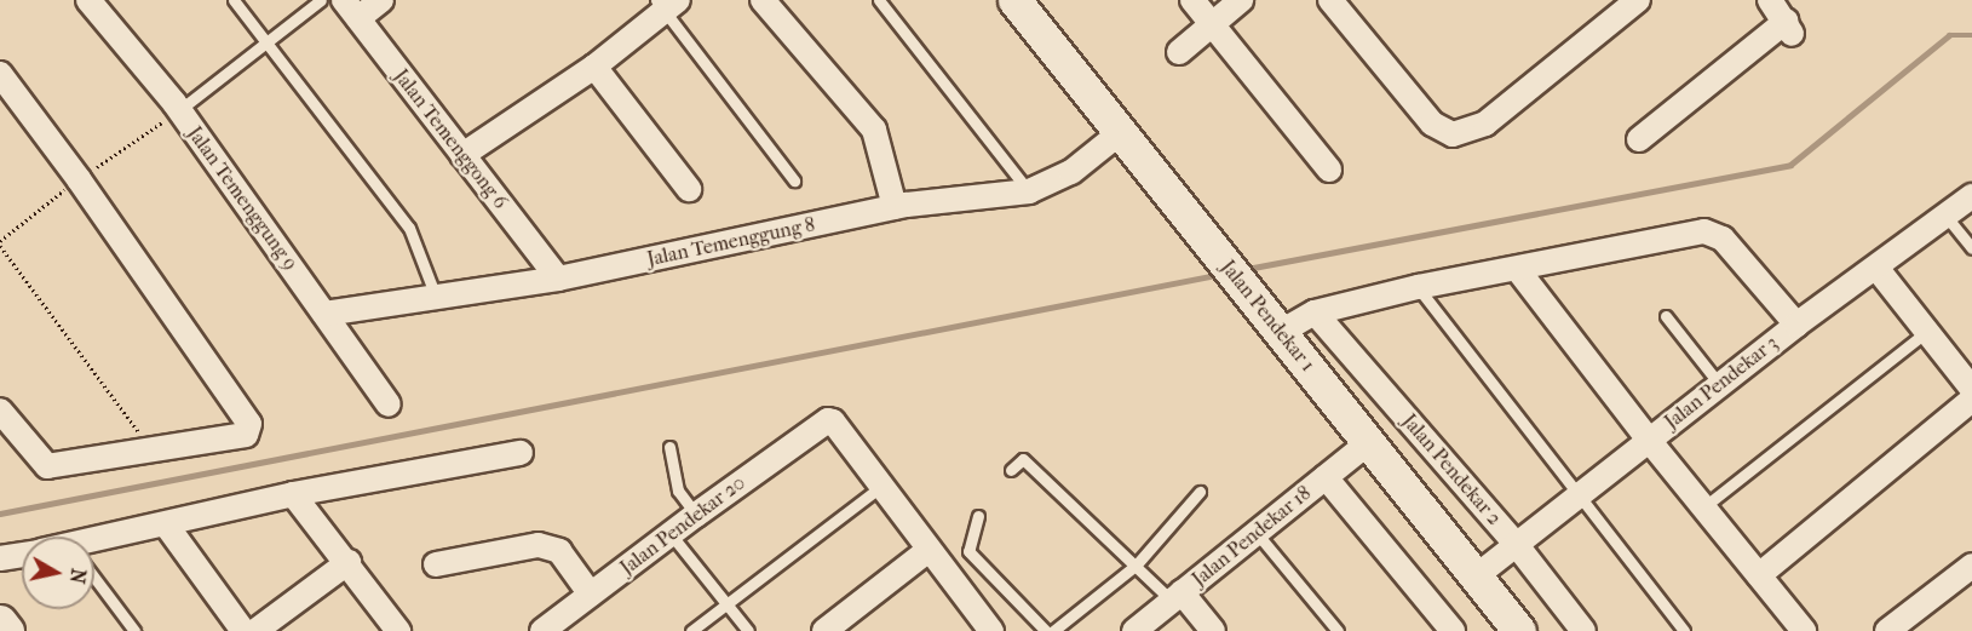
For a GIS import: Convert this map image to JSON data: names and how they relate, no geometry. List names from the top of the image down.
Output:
{
  "streets": {
    "street": [
      "Jalan Temenggong 6",
      "Jalan Temenggung 9",
      "Jalan Temenggung 8",
      "Jalan Pendekar 1",
      "Jalan Pendekar 3",
      "Jalan Pendekar 2",
      "Jalan Pendekar 20",
      "Jalan Pendekar 18"
    ]
  },
  "crossings": [
    ["Jalan Temenggong 6", "Jalan Temenggung 8"],
    ["Jalan Temenggung 9", "Jalan Temenggung 8"],
    ["Jalan Temenggung 8", "Jalan Pendekar 1"],
    ["Jalan Pendekar 1", "Jalan Pendekar 3"],
    ["Jalan Pendekar 1", "Jalan Pendekar 18"],
    ["Jalan Pendekar 3", "Jalan Pendekar 2"]
  ],
  "north": "right"
}
